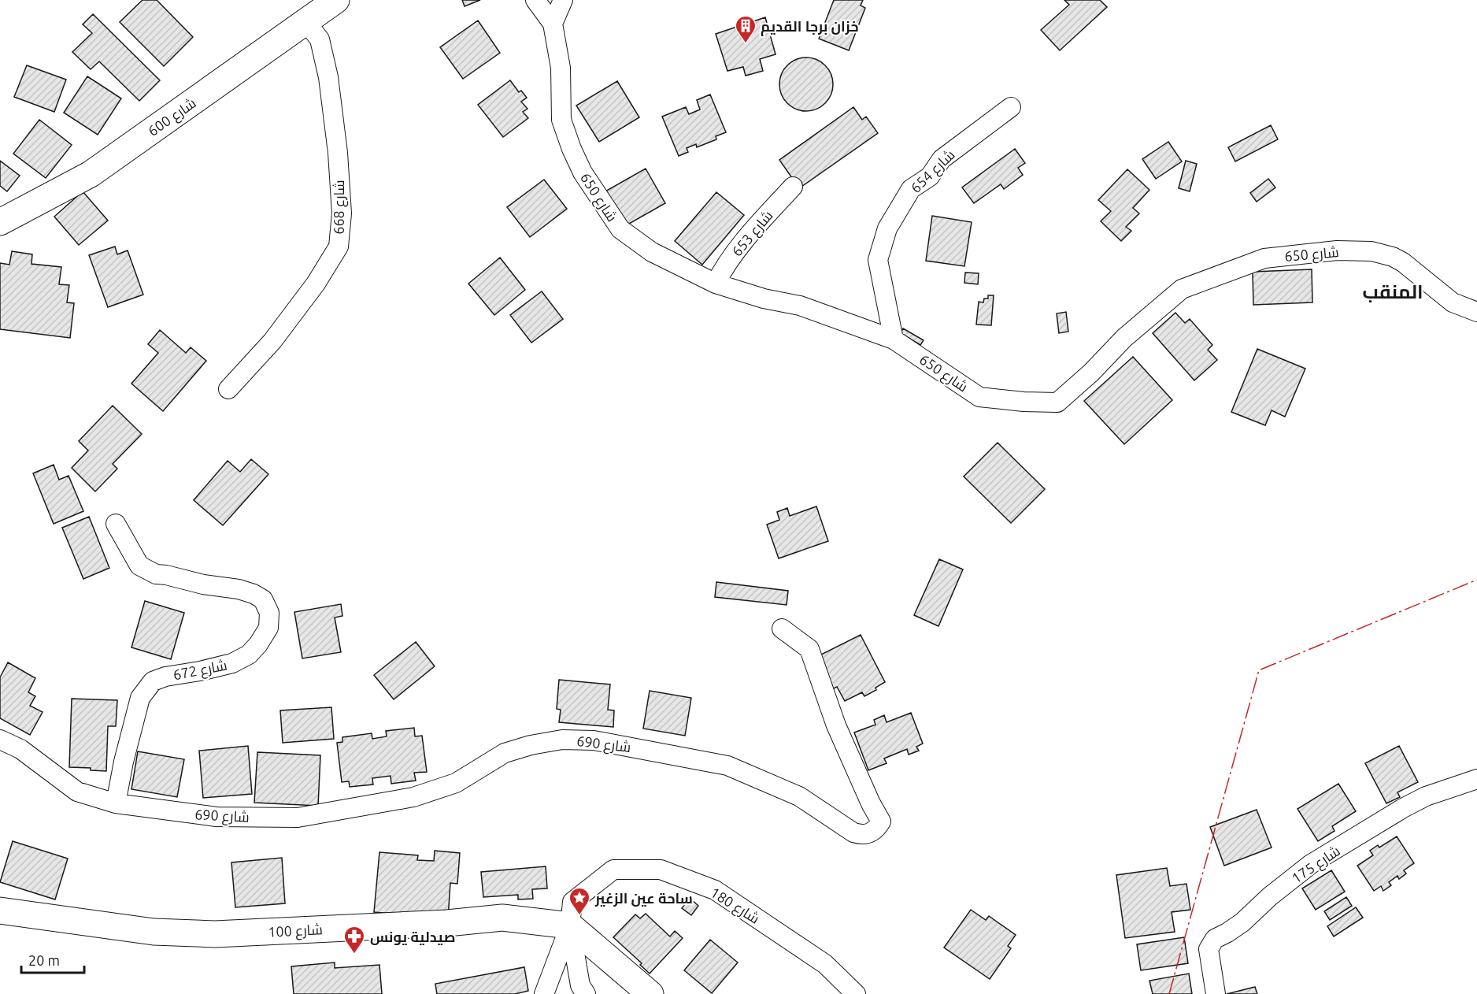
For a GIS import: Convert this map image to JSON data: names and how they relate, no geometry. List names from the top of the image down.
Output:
{
  "streets": {
    "main road": ["شارع 600", "شارع 100"],
    "street": [
      "شارع 654",
      "شارع 650",
      "شارع 668",
      "شارع 653",
      "شارع 672",
      "شارع 690",
      "شارع 175",
      "شارع 180"
    ]
  },
  "crossings": [
    ["شارع 600", "شارع 668"],
    ["شارع 654", "شارع 650"],
    ["شارع 650", "شارع 653"],
    ["شارع 672", "شارع 690"],
    ["شارع 180", "شارع 100"]
  ],
  "districts": ["المنقب"],
  "places": {
    "building": ["خزان برجا القديم"],
    "place": ["ساحة عين الزغير"],
    "pharmacy": ["صيدلية يونس"]
  },
  "scale_bar": "20 m"
}
